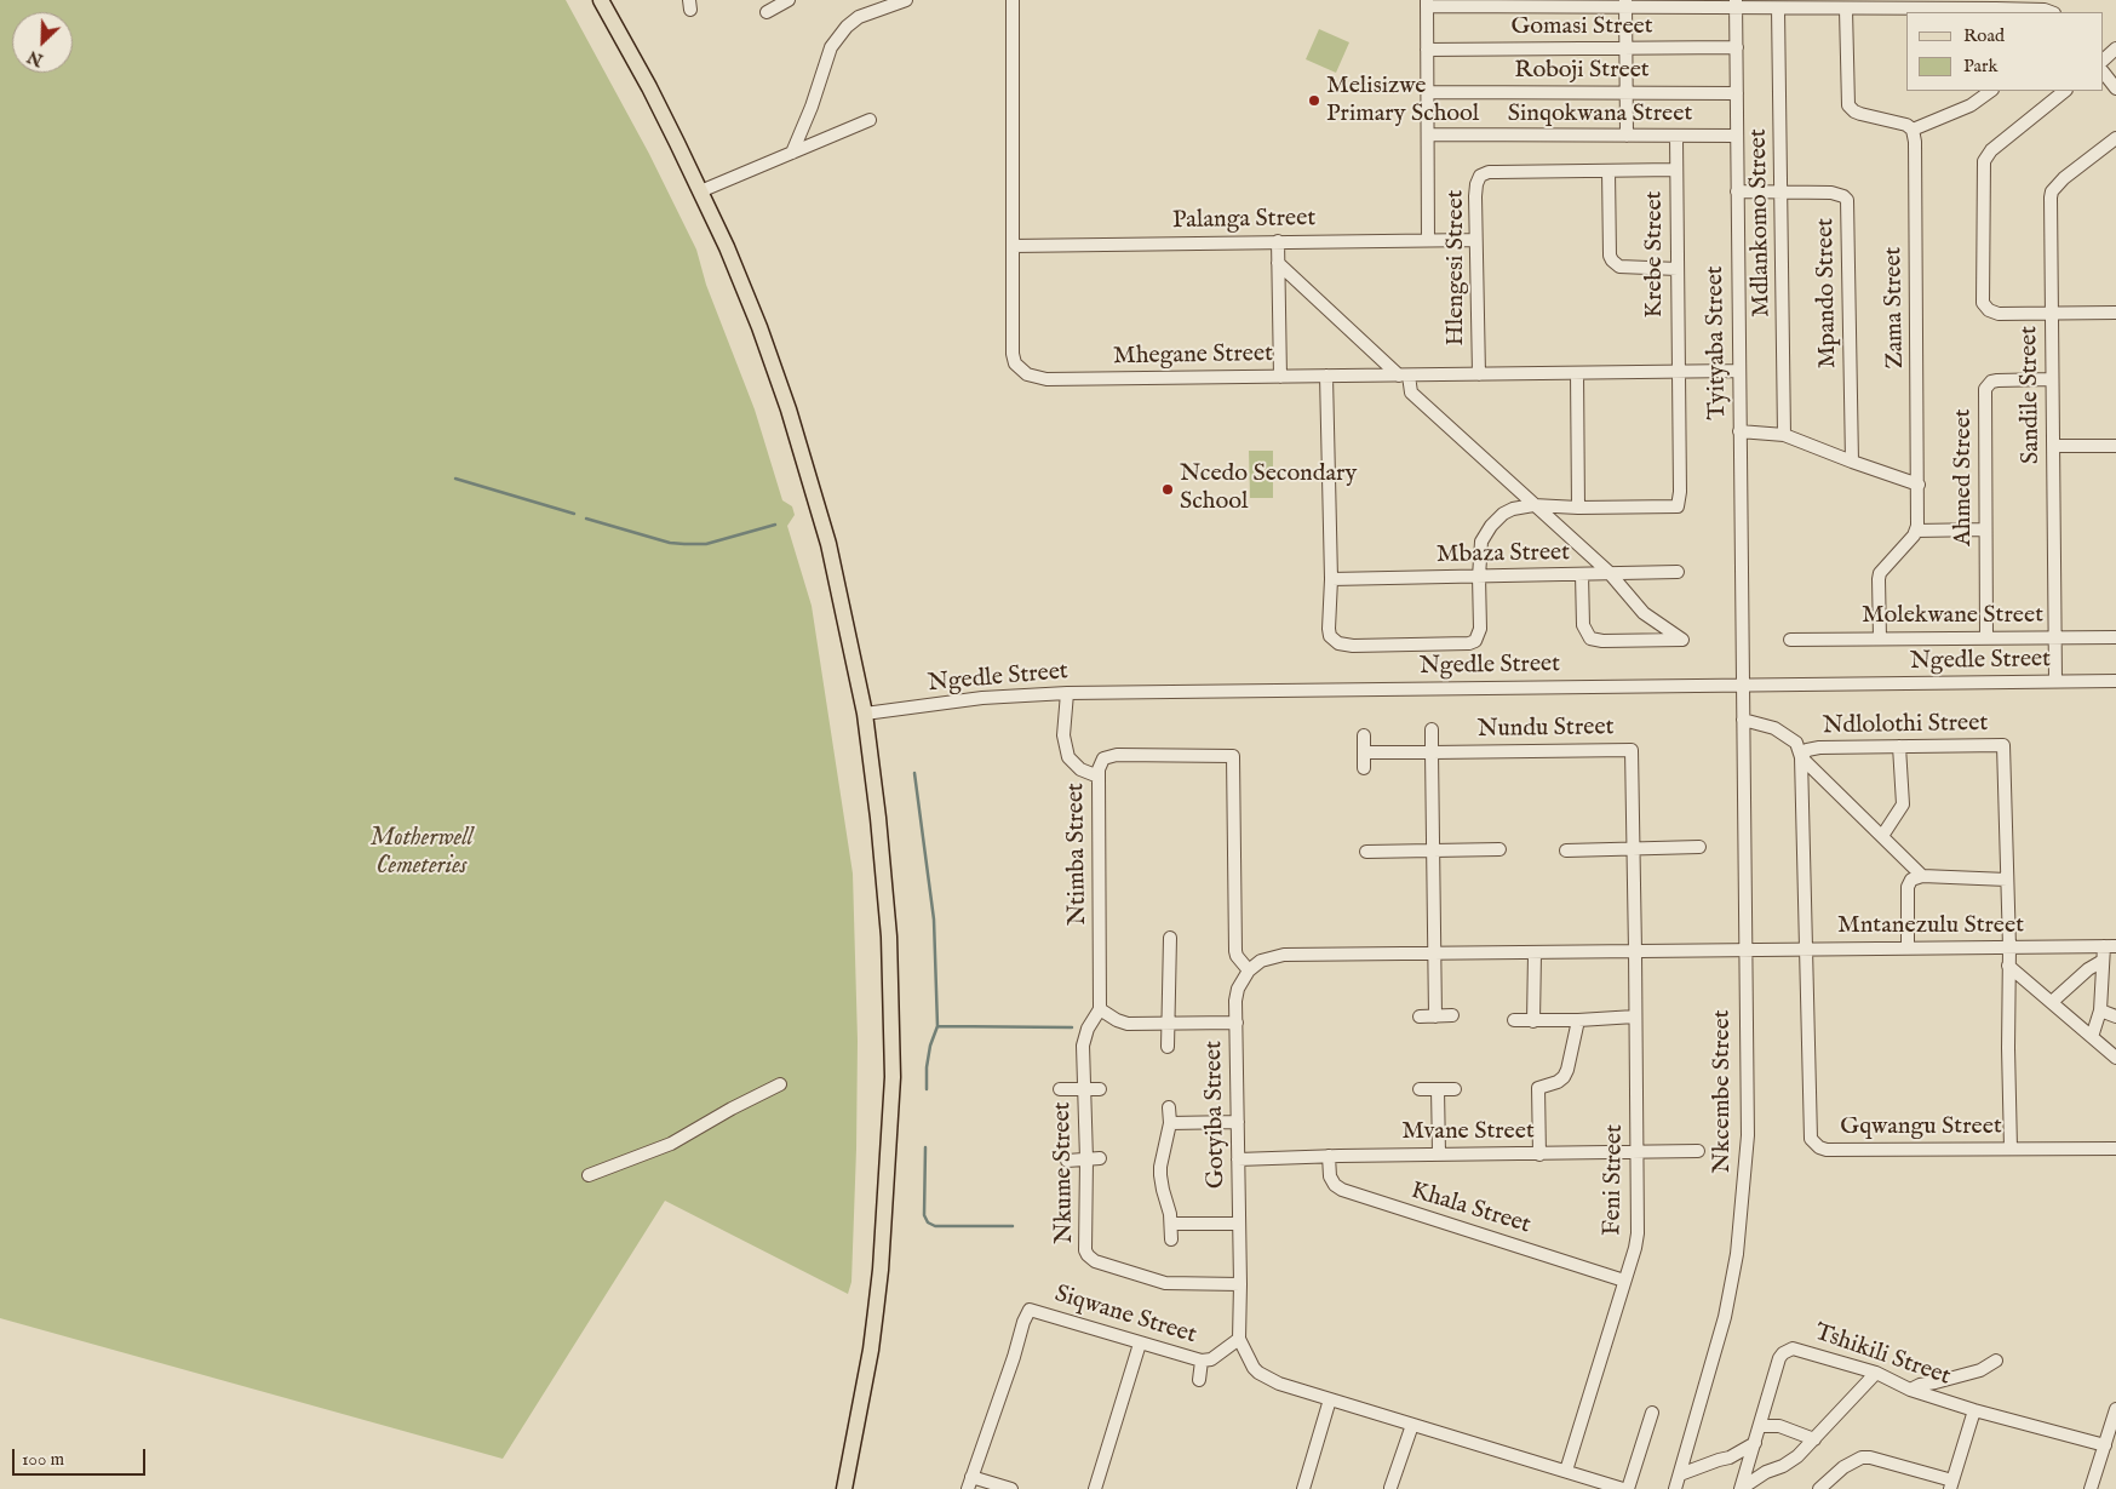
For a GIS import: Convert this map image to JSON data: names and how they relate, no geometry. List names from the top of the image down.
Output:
{
  "streets": {
    "street": [
      "Gomasi Street",
      "Roboji Street",
      "Sinqokwana Street",
      "Palanga Street",
      "Mdlankomo Street",
      "Krebe Street",
      "Hlengesi Street",
      "Mpando Street",
      "Zama Street",
      "Tyityaba Street",
      "Mhegane Street",
      "Sandile Street",
      "Ahmed Street",
      "Mbaza Street",
      "Molekwane Street",
      "Ngedle Street",
      "Ndlolothi Street",
      "Nundu Street",
      "Ntimba Street",
      "Mntanezulu Street",
      "Nkcembe Street",
      "Gotyiba Street",
      "Gqwangu Street",
      "Mvane Street",
      "Nkume Street",
      "Feni Street",
      "Khala Street",
      "Siqwane Street",
      "Tshikili Street"
    ]
  },
  "crossings": [
    ["Gomasi Street", "Tyityaba Street"],
    ["Roboji Street", "Tyityaba Street"],
    ["Sinqokwana Street", "Krebe Street"],
    ["Sinqokwana Street", "Tyityaba Street"],
    ["Palanga Street", "Hlengesi Street"],
    ["Palanga Street", "Mhegane Street"],
    ["Mdlankomo Street", "Mpando Street"],
    ["Krebe Street", "Hlengesi Street"],
    ["Krebe Street", "Mhegane Street"],
    ["Hlengesi Street", "Mhegane Street"],
    ["Mpando Street", "Tyityaba Street"],
    ["Tyityaba Street", "Mhegane Street"],
    ["Tyityaba Street", "Ngedle Street"],
    ["Tyityaba Street", "Nkcembe Street"],
    ["Sandile Street", "Ahmed Street"],
    ["Sandile Street", "Molekwane Street"],
    ["Sandile Street", "Ngedle Street"],
    ["Ahmed Street", "Molekwane Street"],
    ["Ngedle Street", "Nkcembe Street"],
    ["Ndlolothi Street", "Mntanezulu Street"],
    ["Ndlolothi Street", "Gqwangu Street"],
    ["Nundu Street", "Feni Street"],
    ["Ntimba Street", "Gotyiba Street"],
    ["Ntimba Street", "Nkume Street"],
    ["Mntanezulu Street", "Nkcembe Street"],
    ["Mntanezulu Street", "Gqwangu Street"],
    ["Gotyiba Street", "Mvane Street"],
    ["Gotyiba Street", "Nkume Street"],
    ["Gotyiba Street", "Feni Street"],
    ["Gotyiba Street", "Siqwane Street"],
    ["Mvane Street", "Feni Street"],
    ["Mvane Street", "Khala Street"],
    ["Feni Street", "Khala Street"]
  ],
  "parks": ["Motherwell Cemeteries"],
  "places": ["Melisizwe Primary School", "Ncedo Secondary School"],
  "legend": ["Road", "Park"],
  "scale_bar": "100 m",
  "north": "bottom left"
}
